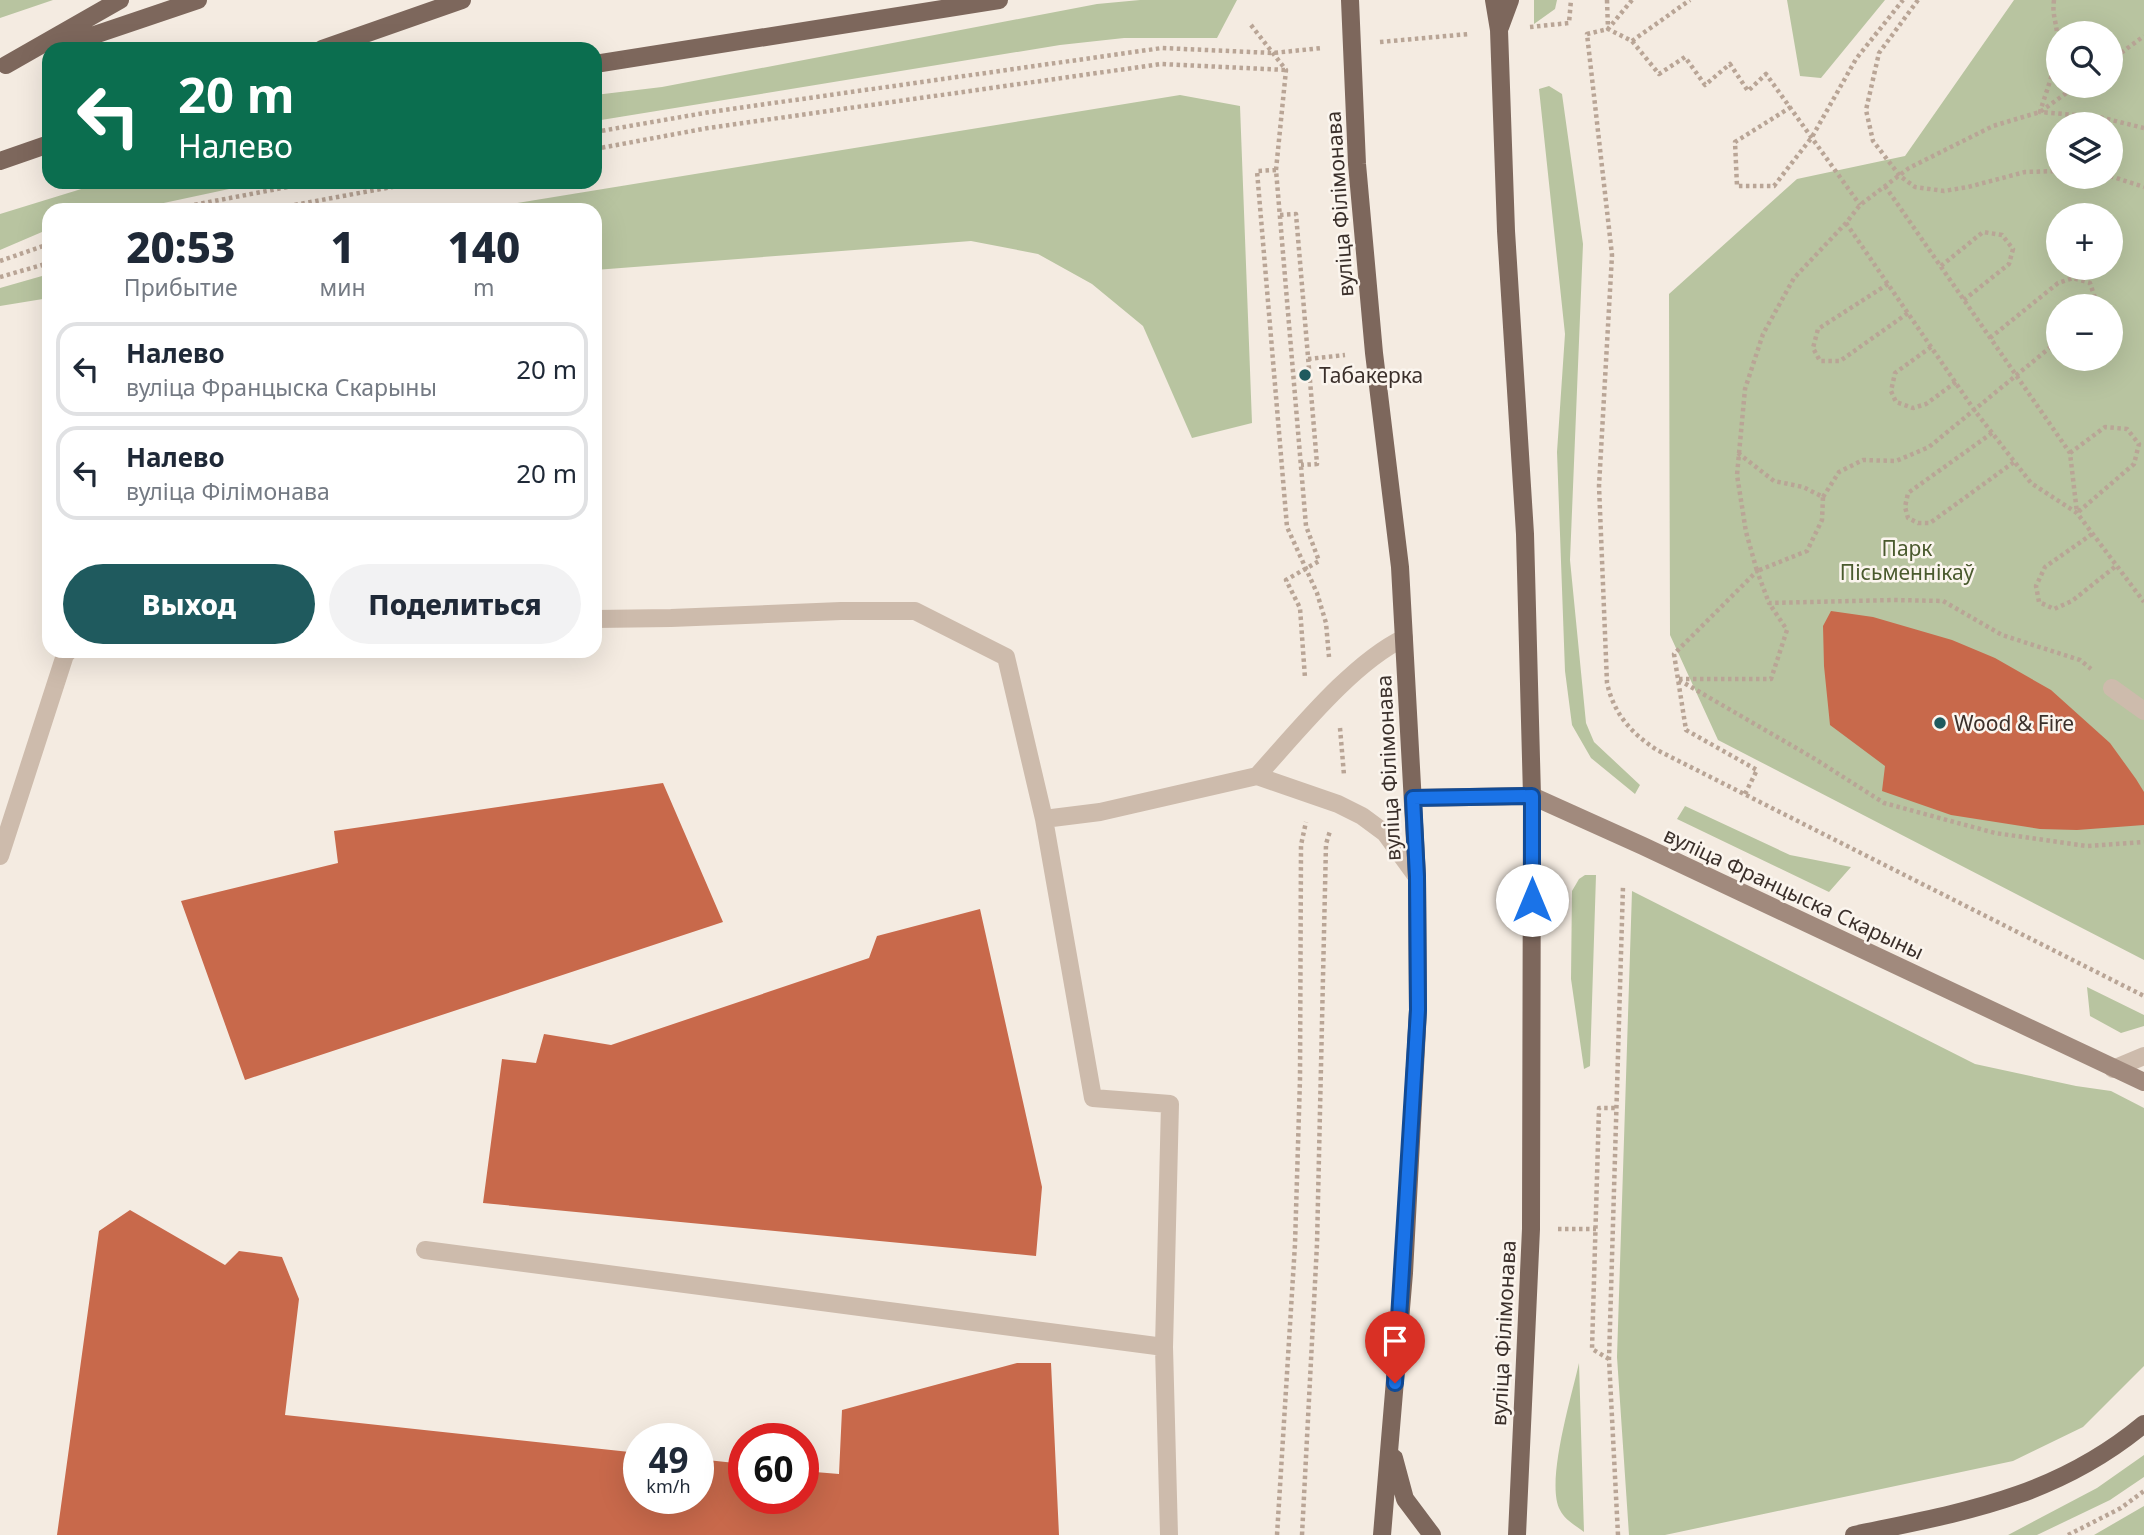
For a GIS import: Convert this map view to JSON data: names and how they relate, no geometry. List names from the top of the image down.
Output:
{
  "streets": {
    "main road": ["вуліца Філімонава", "вуліца Францыска Скарыны"]
  },
  "crossings": [
    ["вуліца Філімонава", "вуліца Францыска Скарыны"]
  ],
  "parks": ["Парк Пісьменнікаў"],
  "places": ["Табакерка", "Wood & Fire"],
  "page": {
    "map_buttons": ["+", "−"],
    "turn": ["20 m", "Налево"],
    "eta": [
      "20:53",
      "Прибытие",
      "1",
      "мин",
      "140",
      "m"
    ],
    "list": [
      {
        "name": "Налево",
        "note": "вуліца Францыска Скарыны",
        "value": "20 m"
      },
      {
        "name": "Налево",
        "note": "вуліца Філімонава",
        "value": "20 m"
      }
    ],
    "buttons": ["Выход", "Поделиться"],
    "speed": "49 km/h",
    "limit": "60"
  }
}
